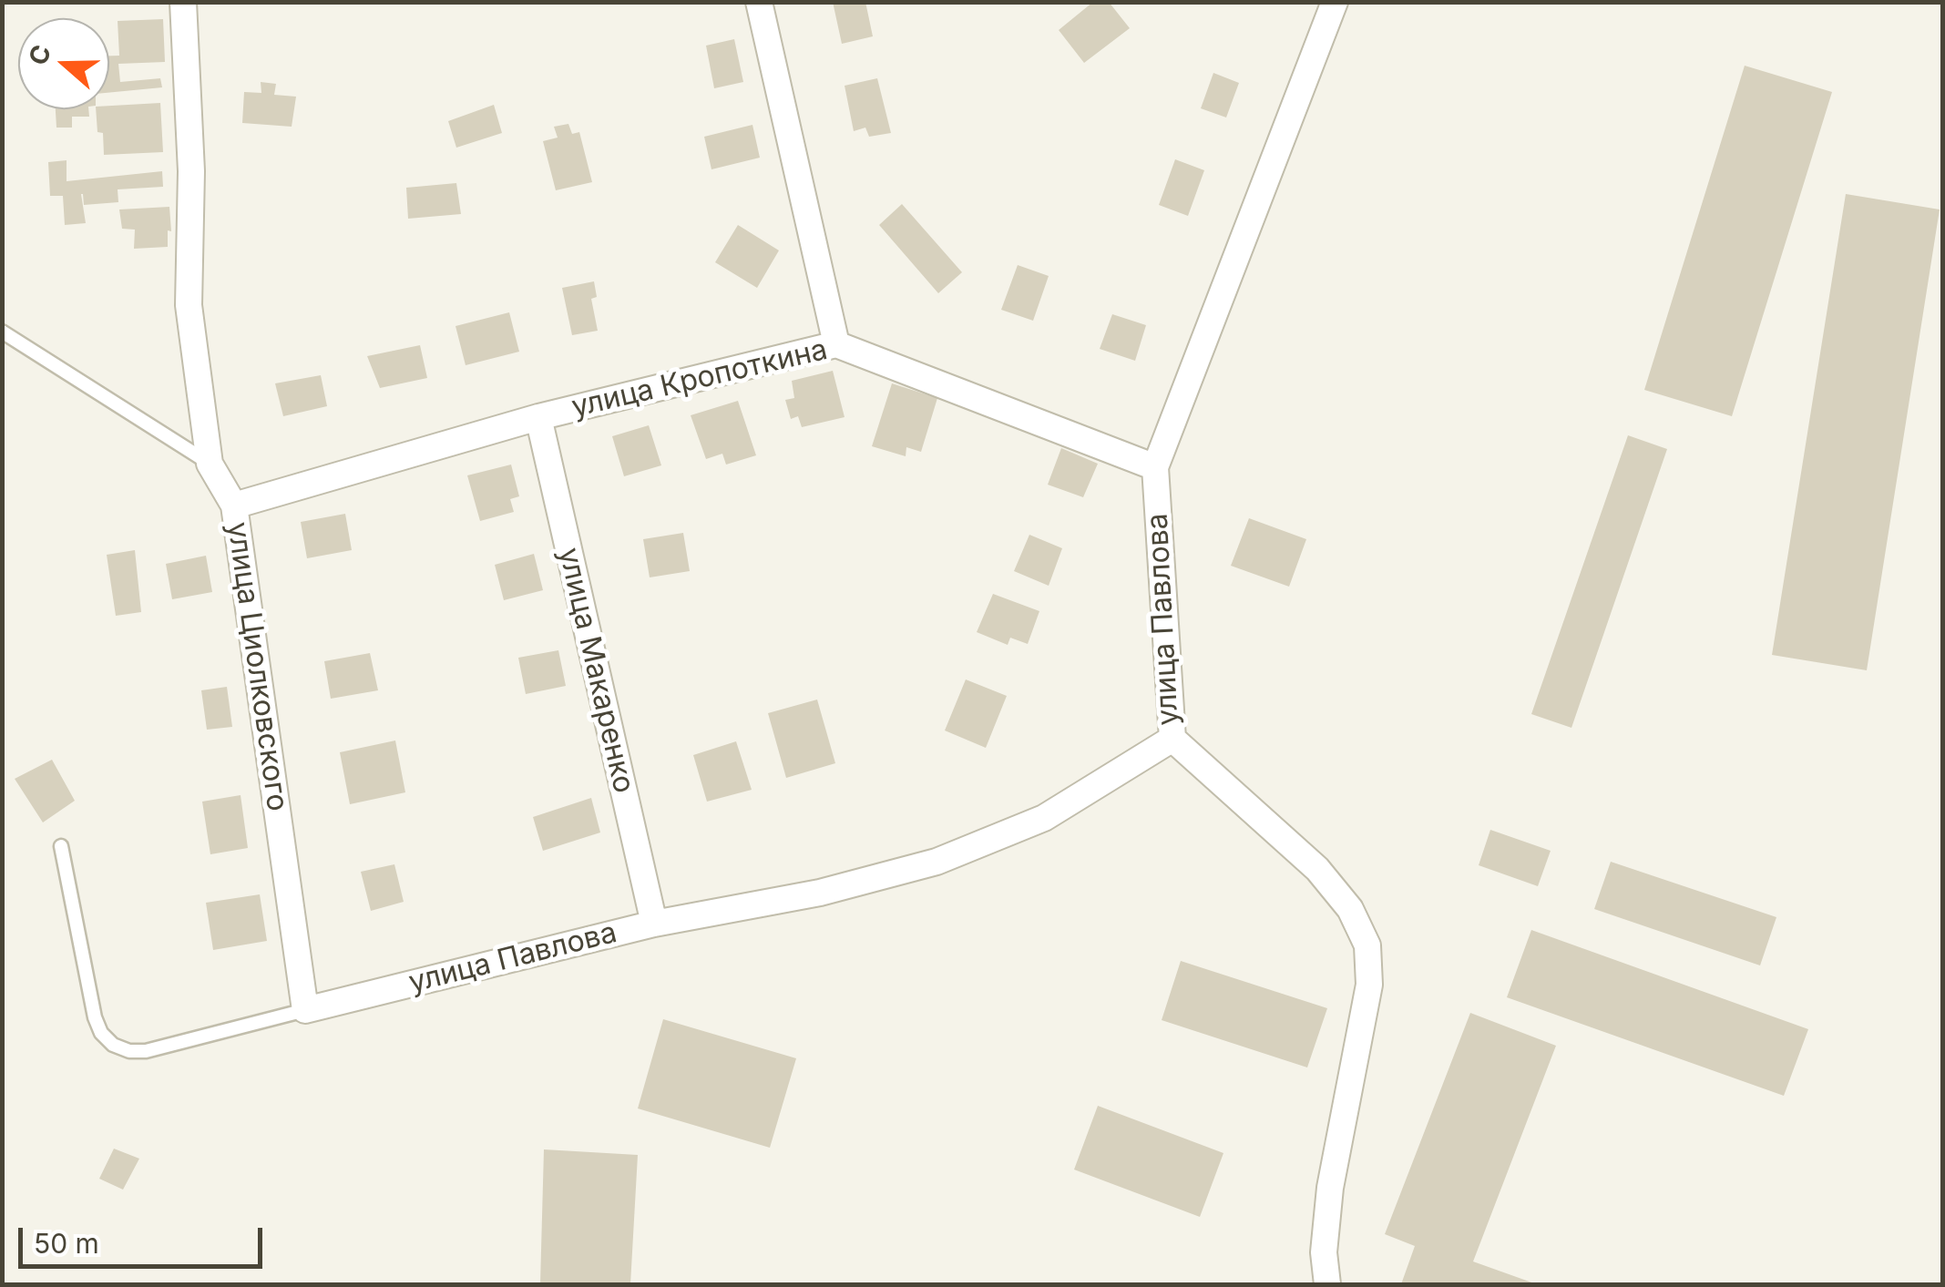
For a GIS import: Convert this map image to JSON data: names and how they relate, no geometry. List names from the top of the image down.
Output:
{
  "streets": {
    "street": [
      "улица Кропоткина",
      "улица Павлова",
      "улица Циолковского",
      "улица Макаренко"
    ]
  },
  "crossings": [
    ["улица Кропоткина", "улица Павлова"],
    ["улица Кропоткина", "улица Циолковского"],
    ["улица Кропоткина", "улица Макаренко"],
    ["улица Павлова", "улица Циолковского"],
    ["улица Павлова", "улица Макаренко"]
  ],
  "scale_bar": "50 m",
  "north": "left"
}
